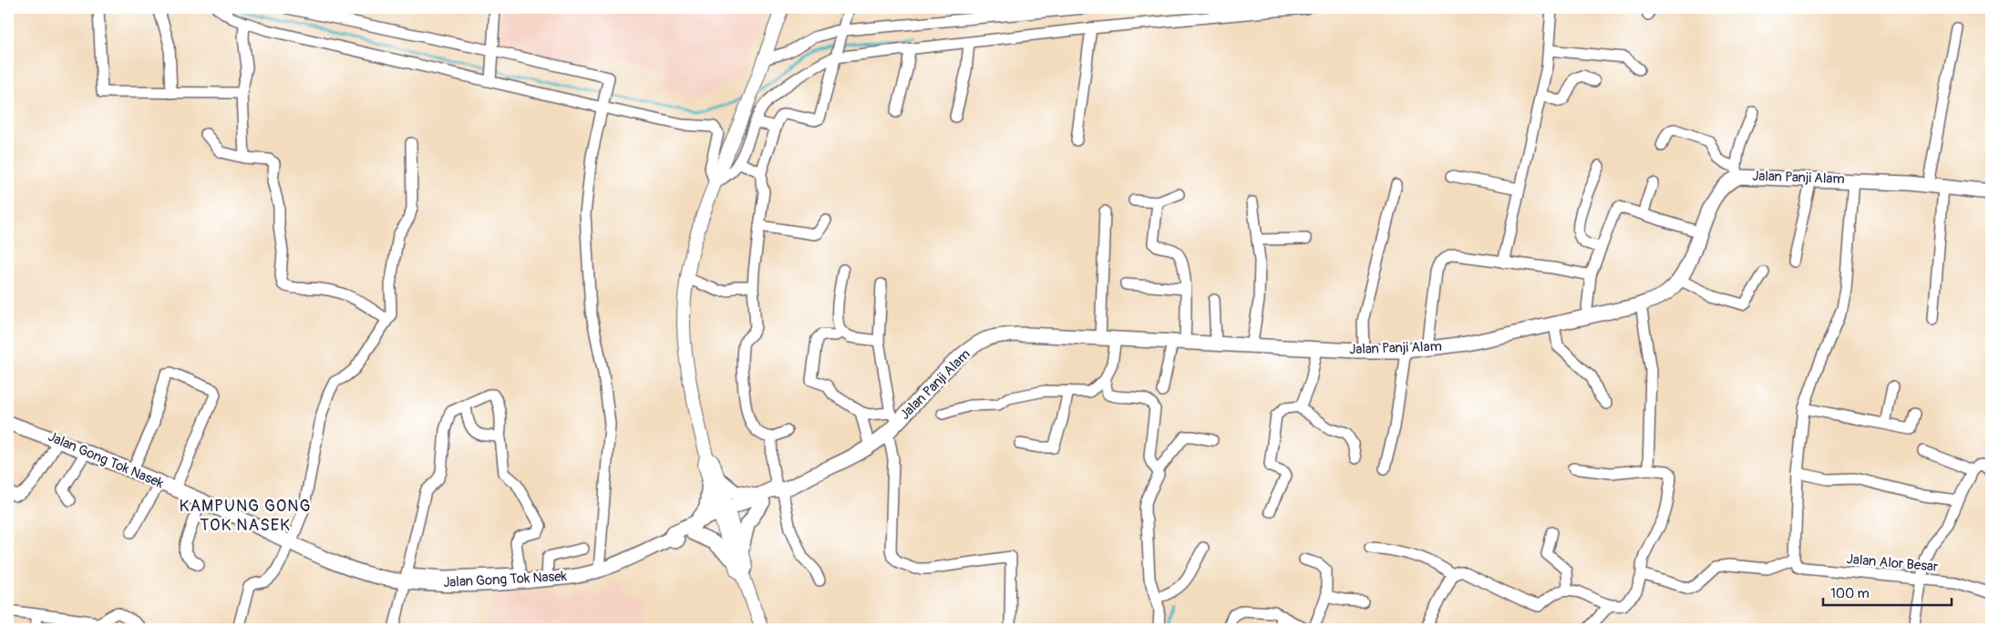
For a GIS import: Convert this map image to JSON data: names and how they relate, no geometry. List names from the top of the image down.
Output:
{
  "streets": {
    "main road": ["Jalan Panji Alam", "Jalan Gong Tok Nasek"],
    "street": ["Jalan Alor Besar"]
  },
  "crossings": [
    ["Jalan Panji Alam", "Jalan Gong Tok Nasek"]
  ],
  "districts": ["KAMPUNG GONG TOK NASEK"],
  "scale_bar": "100 m"
}
